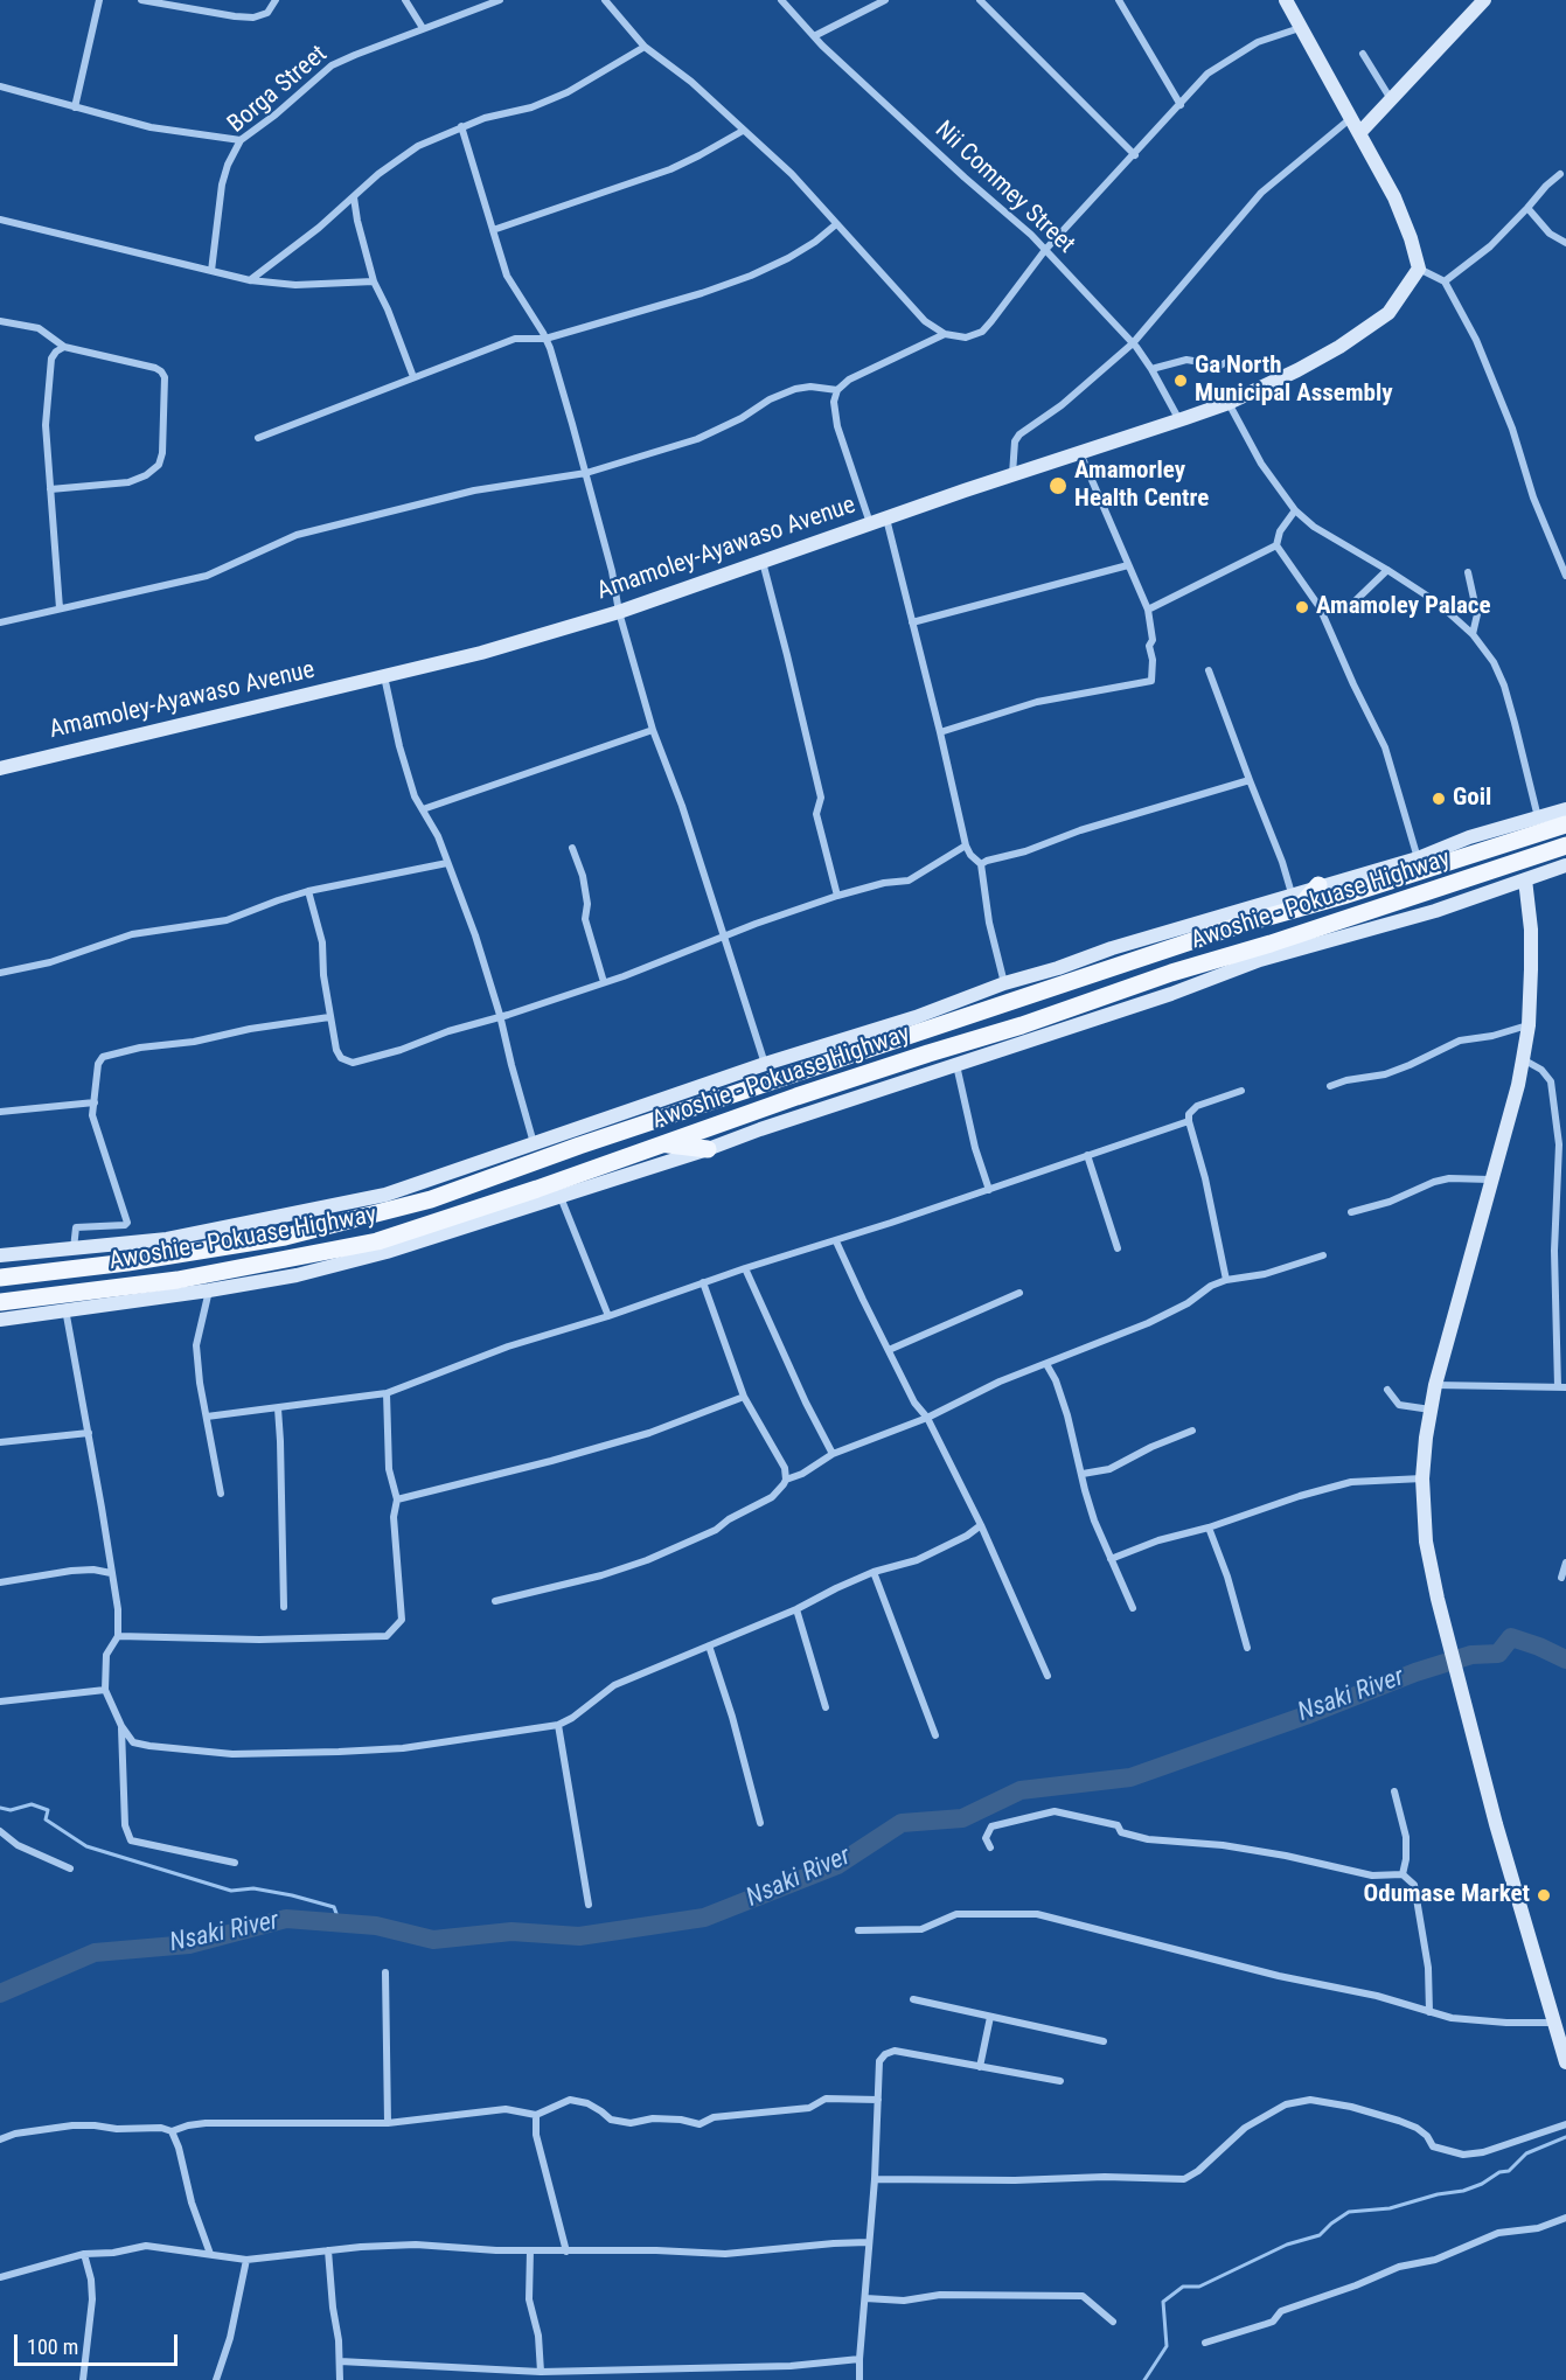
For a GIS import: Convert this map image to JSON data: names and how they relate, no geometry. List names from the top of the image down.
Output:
{
  "streets": {
    "main road": ["Awoshie - Pokuase Highway"],
    "street": ["Borga Street", "Nii Commey Street", "Amamoley-Ayawaso Avenue"]
  },
  "crossings": [
    ["Nii Commey Street", "Amamoley-Ayawaso Avenue"]
  ],
  "water": ["Nsaki River"],
  "places": [
    "Ga North Municipal Assembly",
    "Amamorley Health Centre",
    "Amamoley Palace",
    "Goil",
    "Odumase Market"
  ],
  "scale_bar": "100 m"
}
